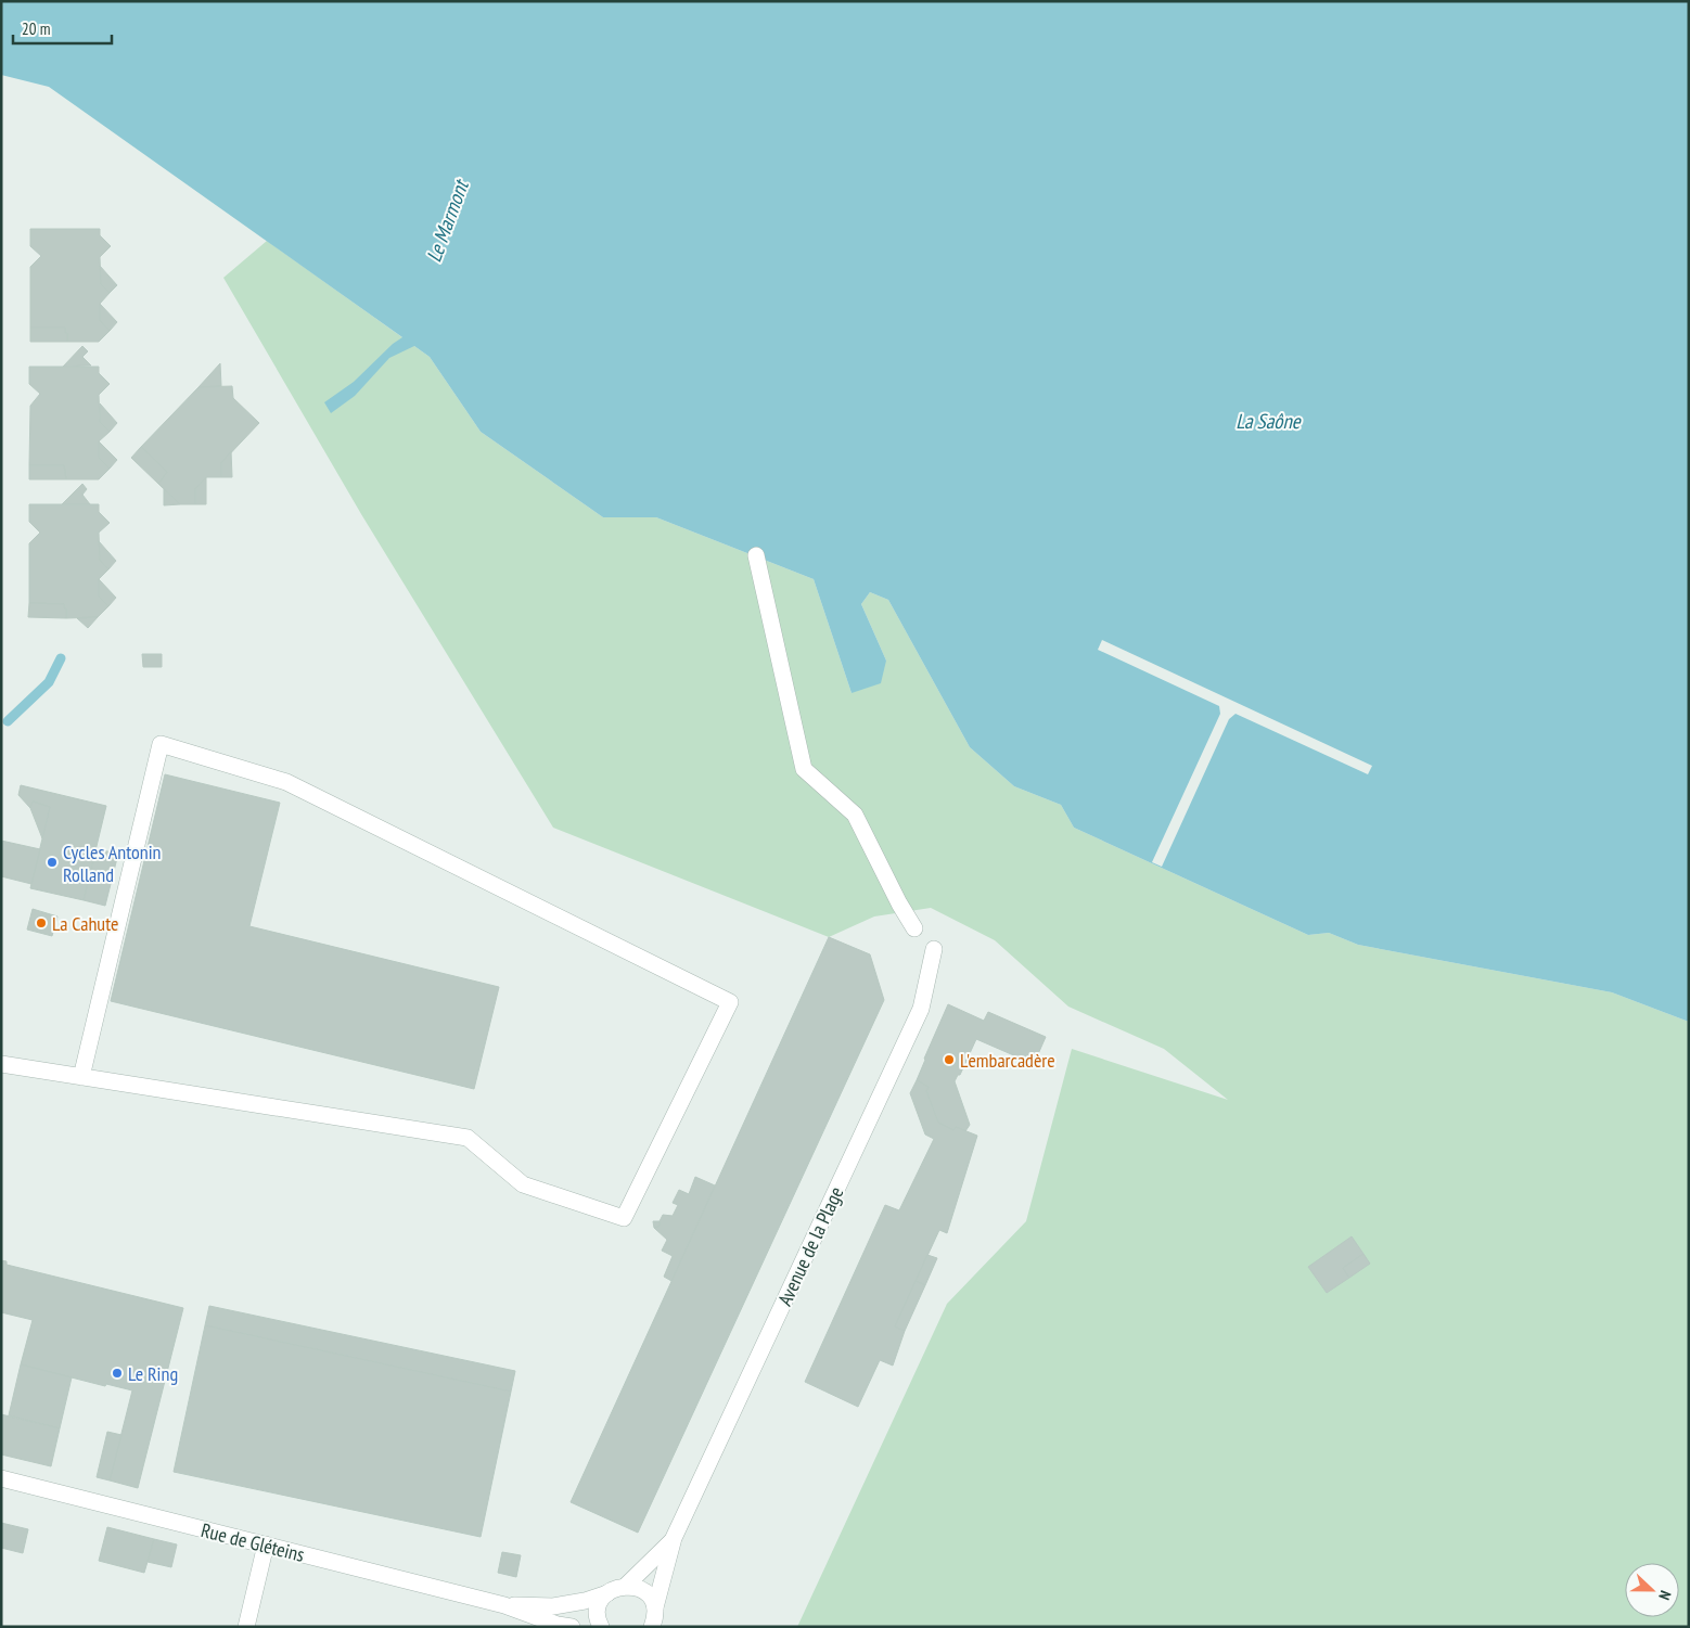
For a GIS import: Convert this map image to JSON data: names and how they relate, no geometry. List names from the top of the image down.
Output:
{
  "streets": {
    "street": ["Avenue de la Plage", "Rue de Gléteins"]
  },
  "crossings": [
    ["Avenue de la Plage", "Rue de Gléteins"]
  ],
  "water": ["Le Marmont", "La Saône"],
  "places": [
    "Cycles Antonin Rolland",
    "La Cahute",
    "L'embarcadère",
    "Le Ring"
  ],
  "scale_bar": "20 m",
  "north": "right"
}
